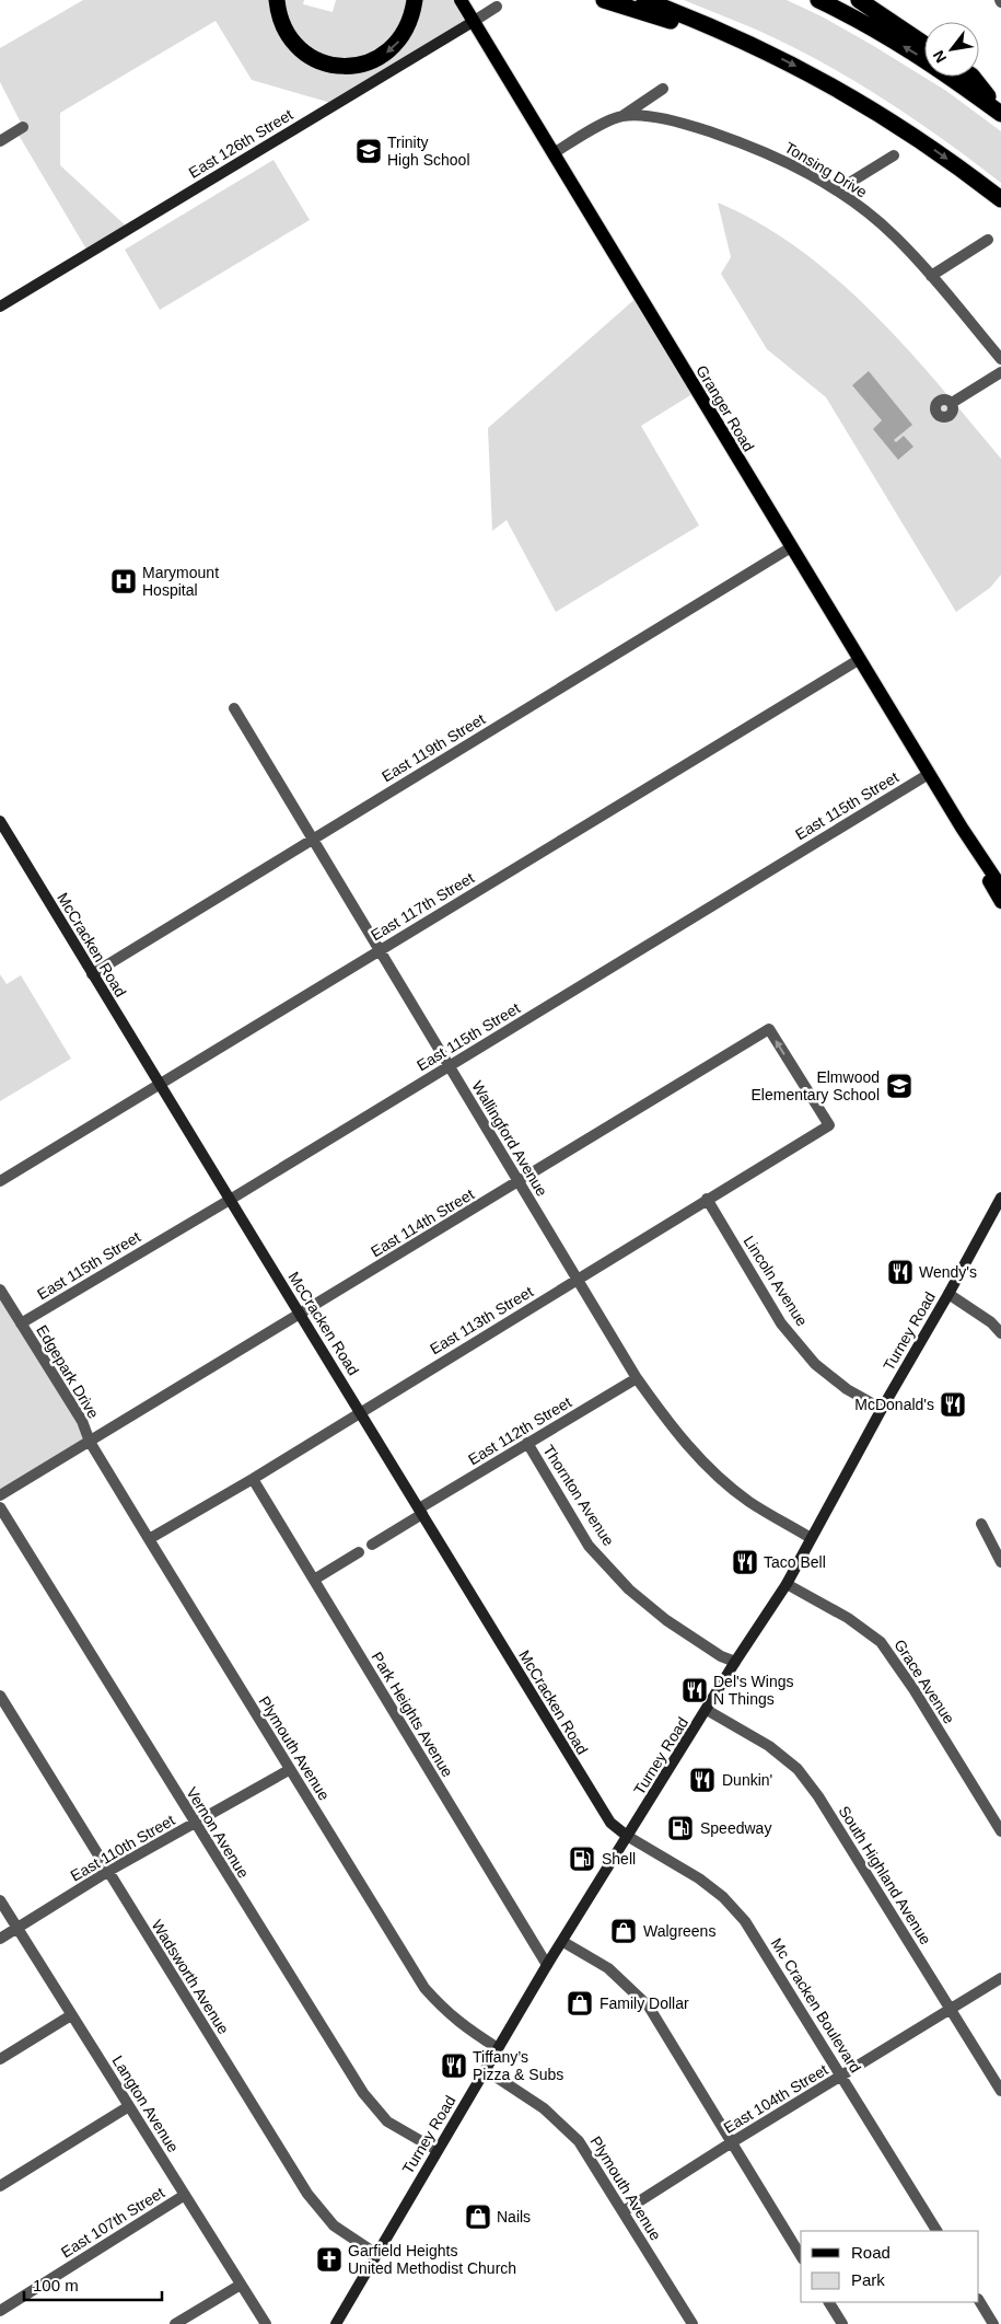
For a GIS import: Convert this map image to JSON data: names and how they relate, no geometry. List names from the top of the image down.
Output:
{
  "streets": {
    "main road": ["Granger Road"],
    "street": [
      "East 126th Street",
      "Tonsing Drive",
      "East 119th Street",
      "East 115th Street",
      "East 117th Street",
      "McCracken Road",
      "Wallingford Avenue",
      "East 114th Street",
      "Lincoln Avenue",
      "East 113th Street",
      "Turney Road",
      "Edgepark Drive",
      "East 112th Street",
      "Thornton Avenue",
      "Grace Avenue",
      "Park Heights Avenue",
      "Plymouth Avenue",
      "Vernon Avenue",
      "East 110th Street",
      "South Highland Avenue",
      "Wadsworth Avenue",
      "Mc Cracken Boulevard",
      "East 104th Street",
      "Langton Avenue",
      "East 107th Street"
    ]
  },
  "crossings": [
    ["East 126th Street", "Granger Road"],
    ["Tonsing Drive", "Granger Road"],
    ["Granger Road", "East 119th Street"],
    ["Granger Road", "East 115th Street"],
    ["Granger Road", "East 117th Street"],
    ["East 119th Street", "McCracken Road"],
    ["East 119th Street", "Wallingford Avenue"],
    ["East 115th Street", "McCracken Road"],
    ["East 115th Street", "Wallingford Avenue"],
    ["East 115th Street", "Edgepark Drive"],
    ["East 117th Street", "McCracken Road"],
    ["East 117th Street", "Wallingford Avenue"],
    ["McCracken Road", "East 114th Street"],
    ["McCracken Road", "East 113th Street"],
    ["McCracken Road", "Turney Road"],
    ["McCracken Road", "East 112th Street"],
    ["McCracken Road", "Mc Cracken Boulevard"],
    ["Wallingford Avenue", "East 114th Street"],
    ["Wallingford Avenue", "East 113th Street"],
    ["Wallingford Avenue", "Turney Road"],
    ["Wallingford Avenue", "East 112th Street"],
    ["East 114th Street", "East 113th Street"],
    ["East 114th Street", "Edgepark Drive"],
    ["East 114th Street", "Plymouth Avenue"],
    ["Lincoln Avenue", "East 113th Street"],
    ["Lincoln Avenue", "Turney Road"],
    ["East 113th Street", "Park Heights Avenue"],
    ["East 113th Street", "Plymouth Avenue"],
    ["Turney Road", "Thornton Avenue"],
    ["Turney Road", "Grace Avenue"],
    ["Turney Road", "Park Heights Avenue"],
    ["Turney Road", "Plymouth Avenue"],
    ["Turney Road", "Vernon Avenue"],
    ["Turney Road", "South Highland Avenue"],
    ["Turney Road", "Wadsworth Avenue"],
    ["Turney Road", "Mc Cracken Boulevard"],
    ["Edgepark Drive", "Plymouth Avenue"],
    ["East 112th Street", "Thornton Avenue"],
    ["Plymouth Avenue", "East 110th Street"],
    ["Plymouth Avenue", "East 104th Street"],
    ["Vernon Avenue", "East 110th Street"],
    ["East 110th Street", "Wadsworth Avenue"],
    ["East 110th Street", "Langton Avenue"],
    ["South Highland Avenue", "East 104th Street"],
    ["Mc Cracken Boulevard", "East 104th Street"],
    ["Langton Avenue", "East 107th Street"]
  ],
  "places": {
    "school or university": ["Trinity High School", "Elmwood Elementary School"],
    "hospital": ["Marymount Hospital"],
    "restaurant": [
      "Wendy's",
      "McDonald's",
      "Taco Bell",
      "Del's Wings N Things",
      "Dunkin'",
      "Tiffany’s Pizza & Subs"
    ],
    "fuel station": ["Speedway", "Shell"],
    "shop": ["Walgreens", "Family Dollar", "Nails"],
    "church": ["Garfield Heights United Methodist Church"]
  },
  "legend": ["Road", "Park"],
  "scale_bar": "100 m",
  "north": "bottom left"
}
